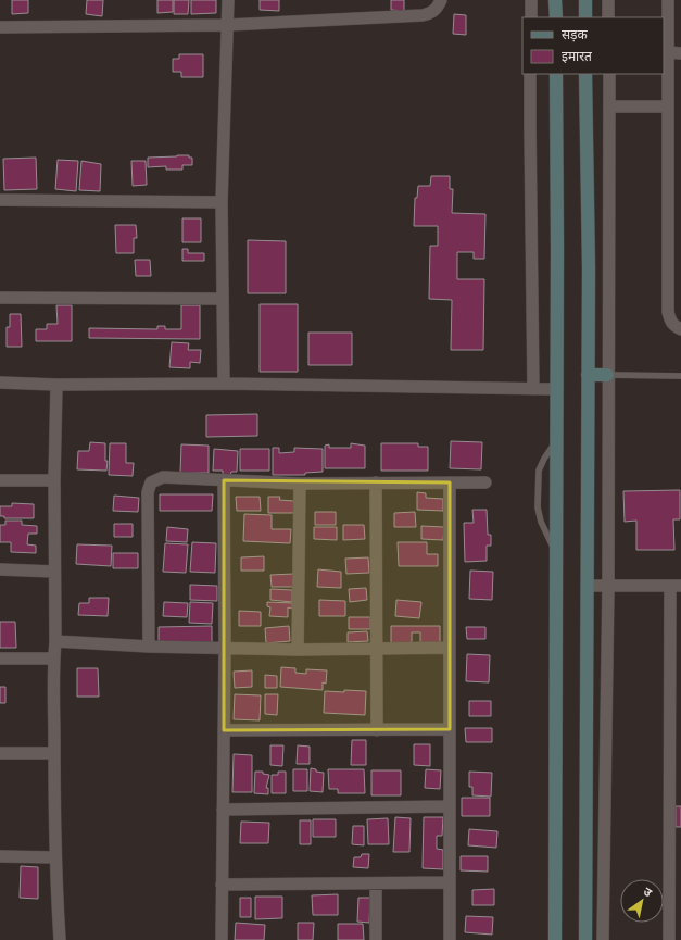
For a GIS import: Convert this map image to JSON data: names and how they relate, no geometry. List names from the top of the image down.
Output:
{
  "legend": ["सड़क", "इमारत"],
  "north": "top right"
}
